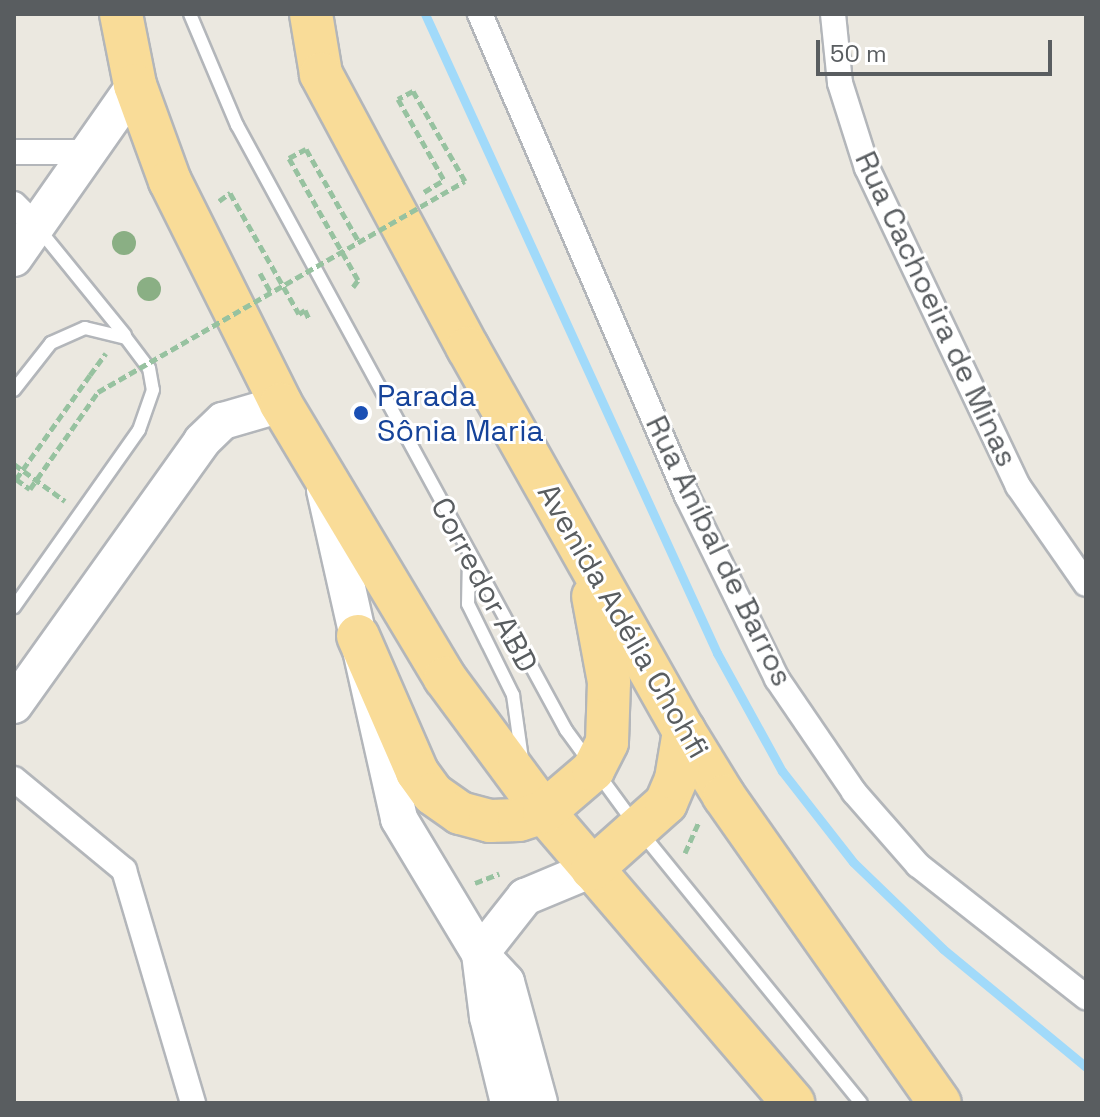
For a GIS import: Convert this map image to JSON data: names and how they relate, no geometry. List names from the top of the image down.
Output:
{
  "streets": {
    "highway": ["Avenida Adélia Chohfi"],
    "street": ["Rua Cachoeira de Minas", "Rua Aníbal de Barros"],
    "lane": ["Corredor ABD"]
  },
  "places": ["Parada Sônia Maria"],
  "scale_bar": "50 m"
}
